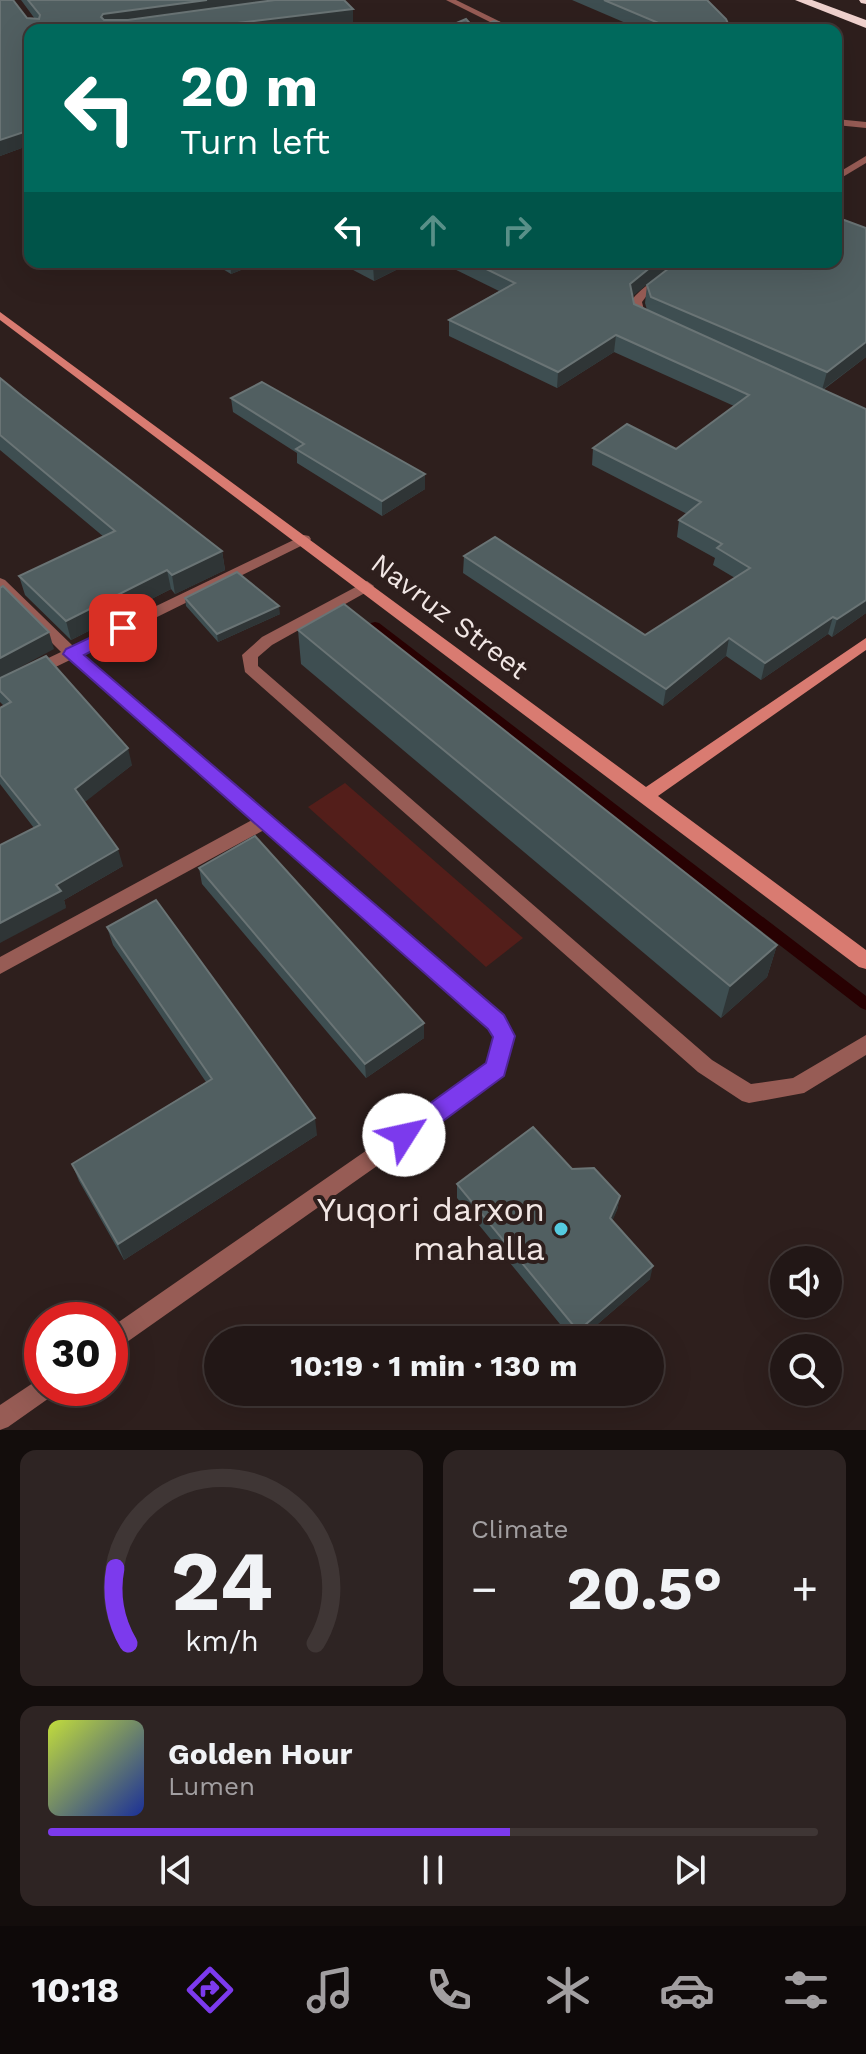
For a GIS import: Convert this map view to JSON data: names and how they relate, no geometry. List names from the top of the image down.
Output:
{
  "streets": {
    "street": ["Navruz Street"]
  },
  "places": ["Yuqori darxon mahalla"],
  "page": {
    "turn": ["20 m", "Turn left"],
    "limit": "30",
    "trip": "10:19 · 1 min · 130 m",
    "tile": "Climate",
    "heat": ["−", "20.5°", "+"],
    "song": ["Golden Hour", "Lumen"],
    "tabs": "10:18",
    "gauge": ["24", "km/h"]
  }
}
